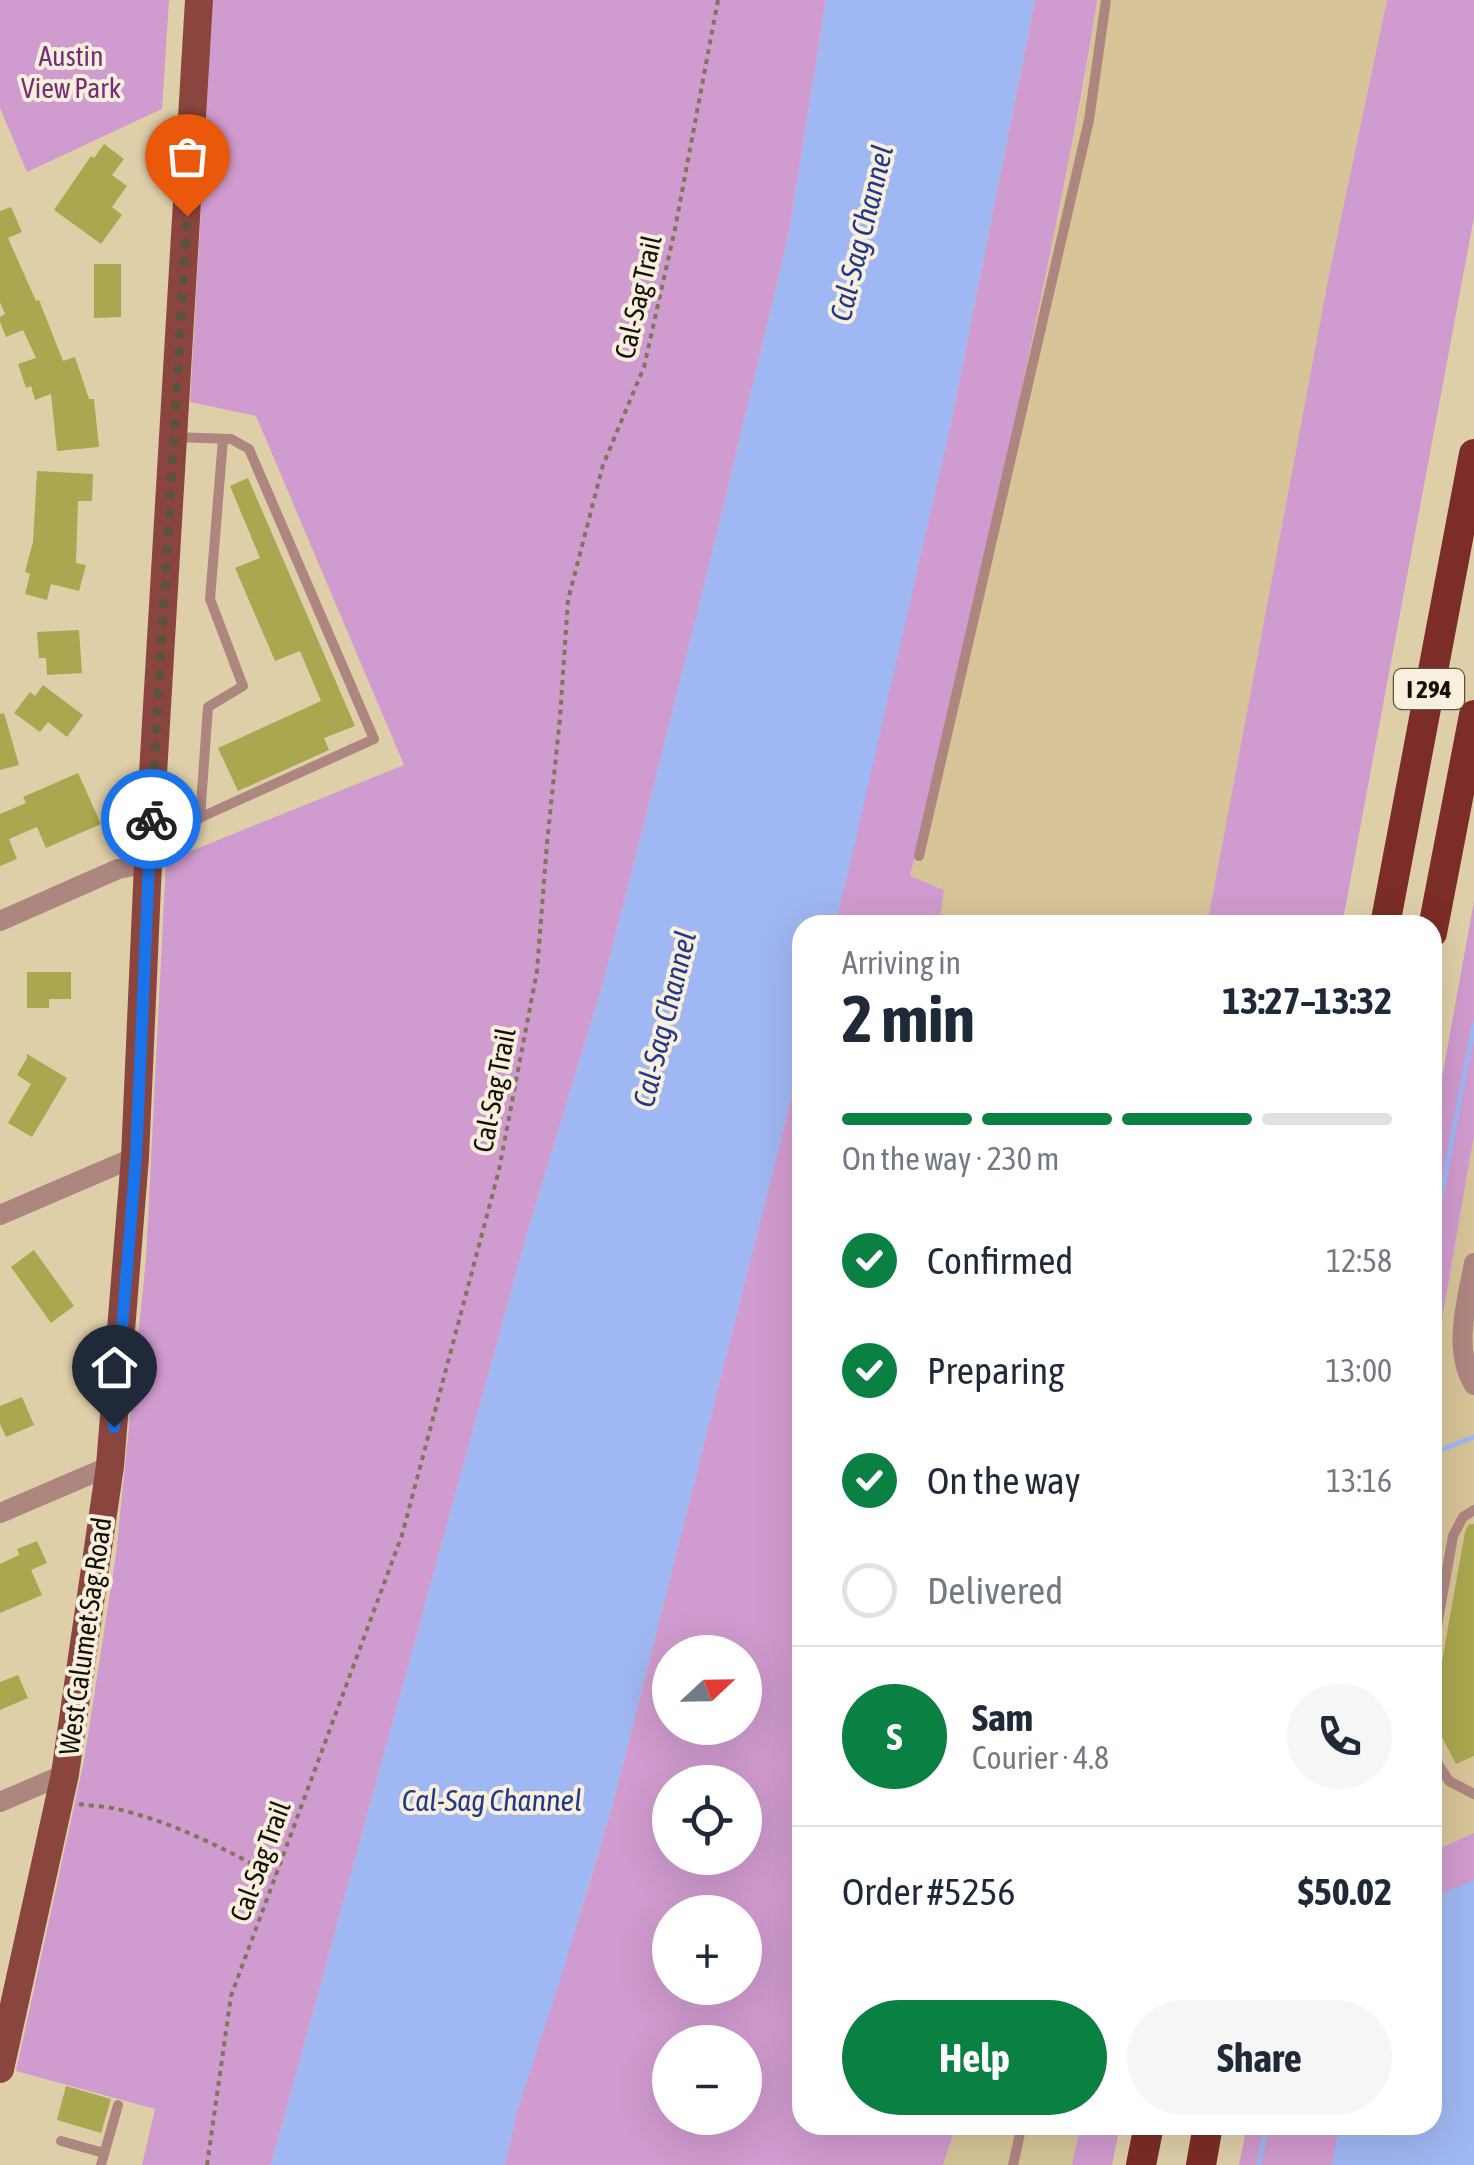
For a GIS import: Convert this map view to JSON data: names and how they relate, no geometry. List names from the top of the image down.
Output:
{
  "streets": {
    "highway": ["I 294"],
    "main road": ["West Calumet Sag Road"],
    "path": ["Cal-Sag Trail"]
  },
  "water": ["Cal-Sag Channel"],
  "parks": ["Austin View Park"],
  "north": "right",
  "page": {
    "heading": ["2 min", "Arriving in", "13:27–13:32"],
    "panel": [
      "Sam",
      "Courier · 4.8",
      "Order #5256",
      "$50.02"
    ],
    "bar": "On the way · 230 m",
    "list": [
      ["Confirmed", "12:58"],
      ["Preparing", "13:00"],
      ["On the way", "13:16"],
      "Delivered"
    ],
    "map_buttons": ["+", "−"],
    "round": "S",
    "buttons": ["Help", "Share"]
  }
}
